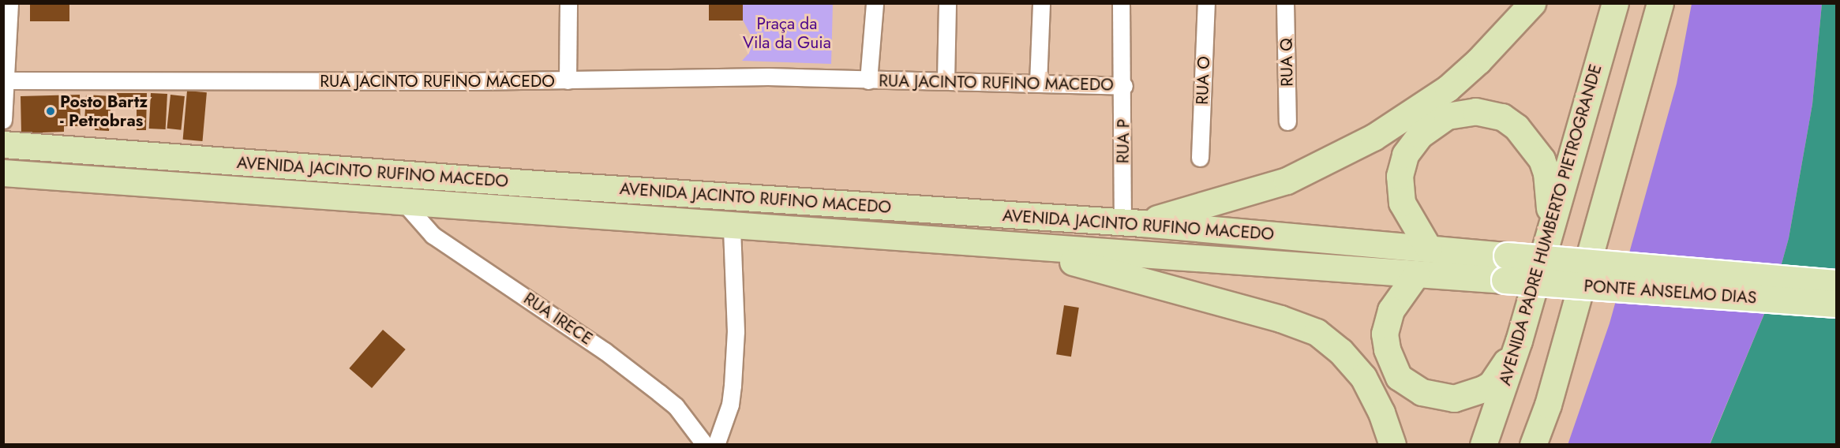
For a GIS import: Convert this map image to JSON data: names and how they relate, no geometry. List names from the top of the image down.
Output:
{
  "streets": {
    "main road": ["AVENIDA JACINTO RUFINO MACEDO", "AVENIDA PADRE HUMBERTO PIETROGRANDE", "PONTE ANSELMO DIAS"],
    "street": [
      "RUA Q",
      "RUA O",
      "RUA JACINTO RUFINO MACEDO",
      "RUA P",
      "RUA IRECE"
    ]
  },
  "crossings": [
    ["RUA JACINTO RUFINO MACEDO", "RUA P"],
    ["RUA P", "AVENIDA JACINTO RUFINO MACEDO"],
    ["AVENIDA JACINTO RUFINO MACEDO", "PONTE ANSELMO DIAS"],
    ["AVENIDA JACINTO RUFINO MACEDO", "RUA IRECE"]
  ],
  "parks": ["Praça da Vila da Guia"],
  "places": ["Posto Bartz - Petrobras"]
}
